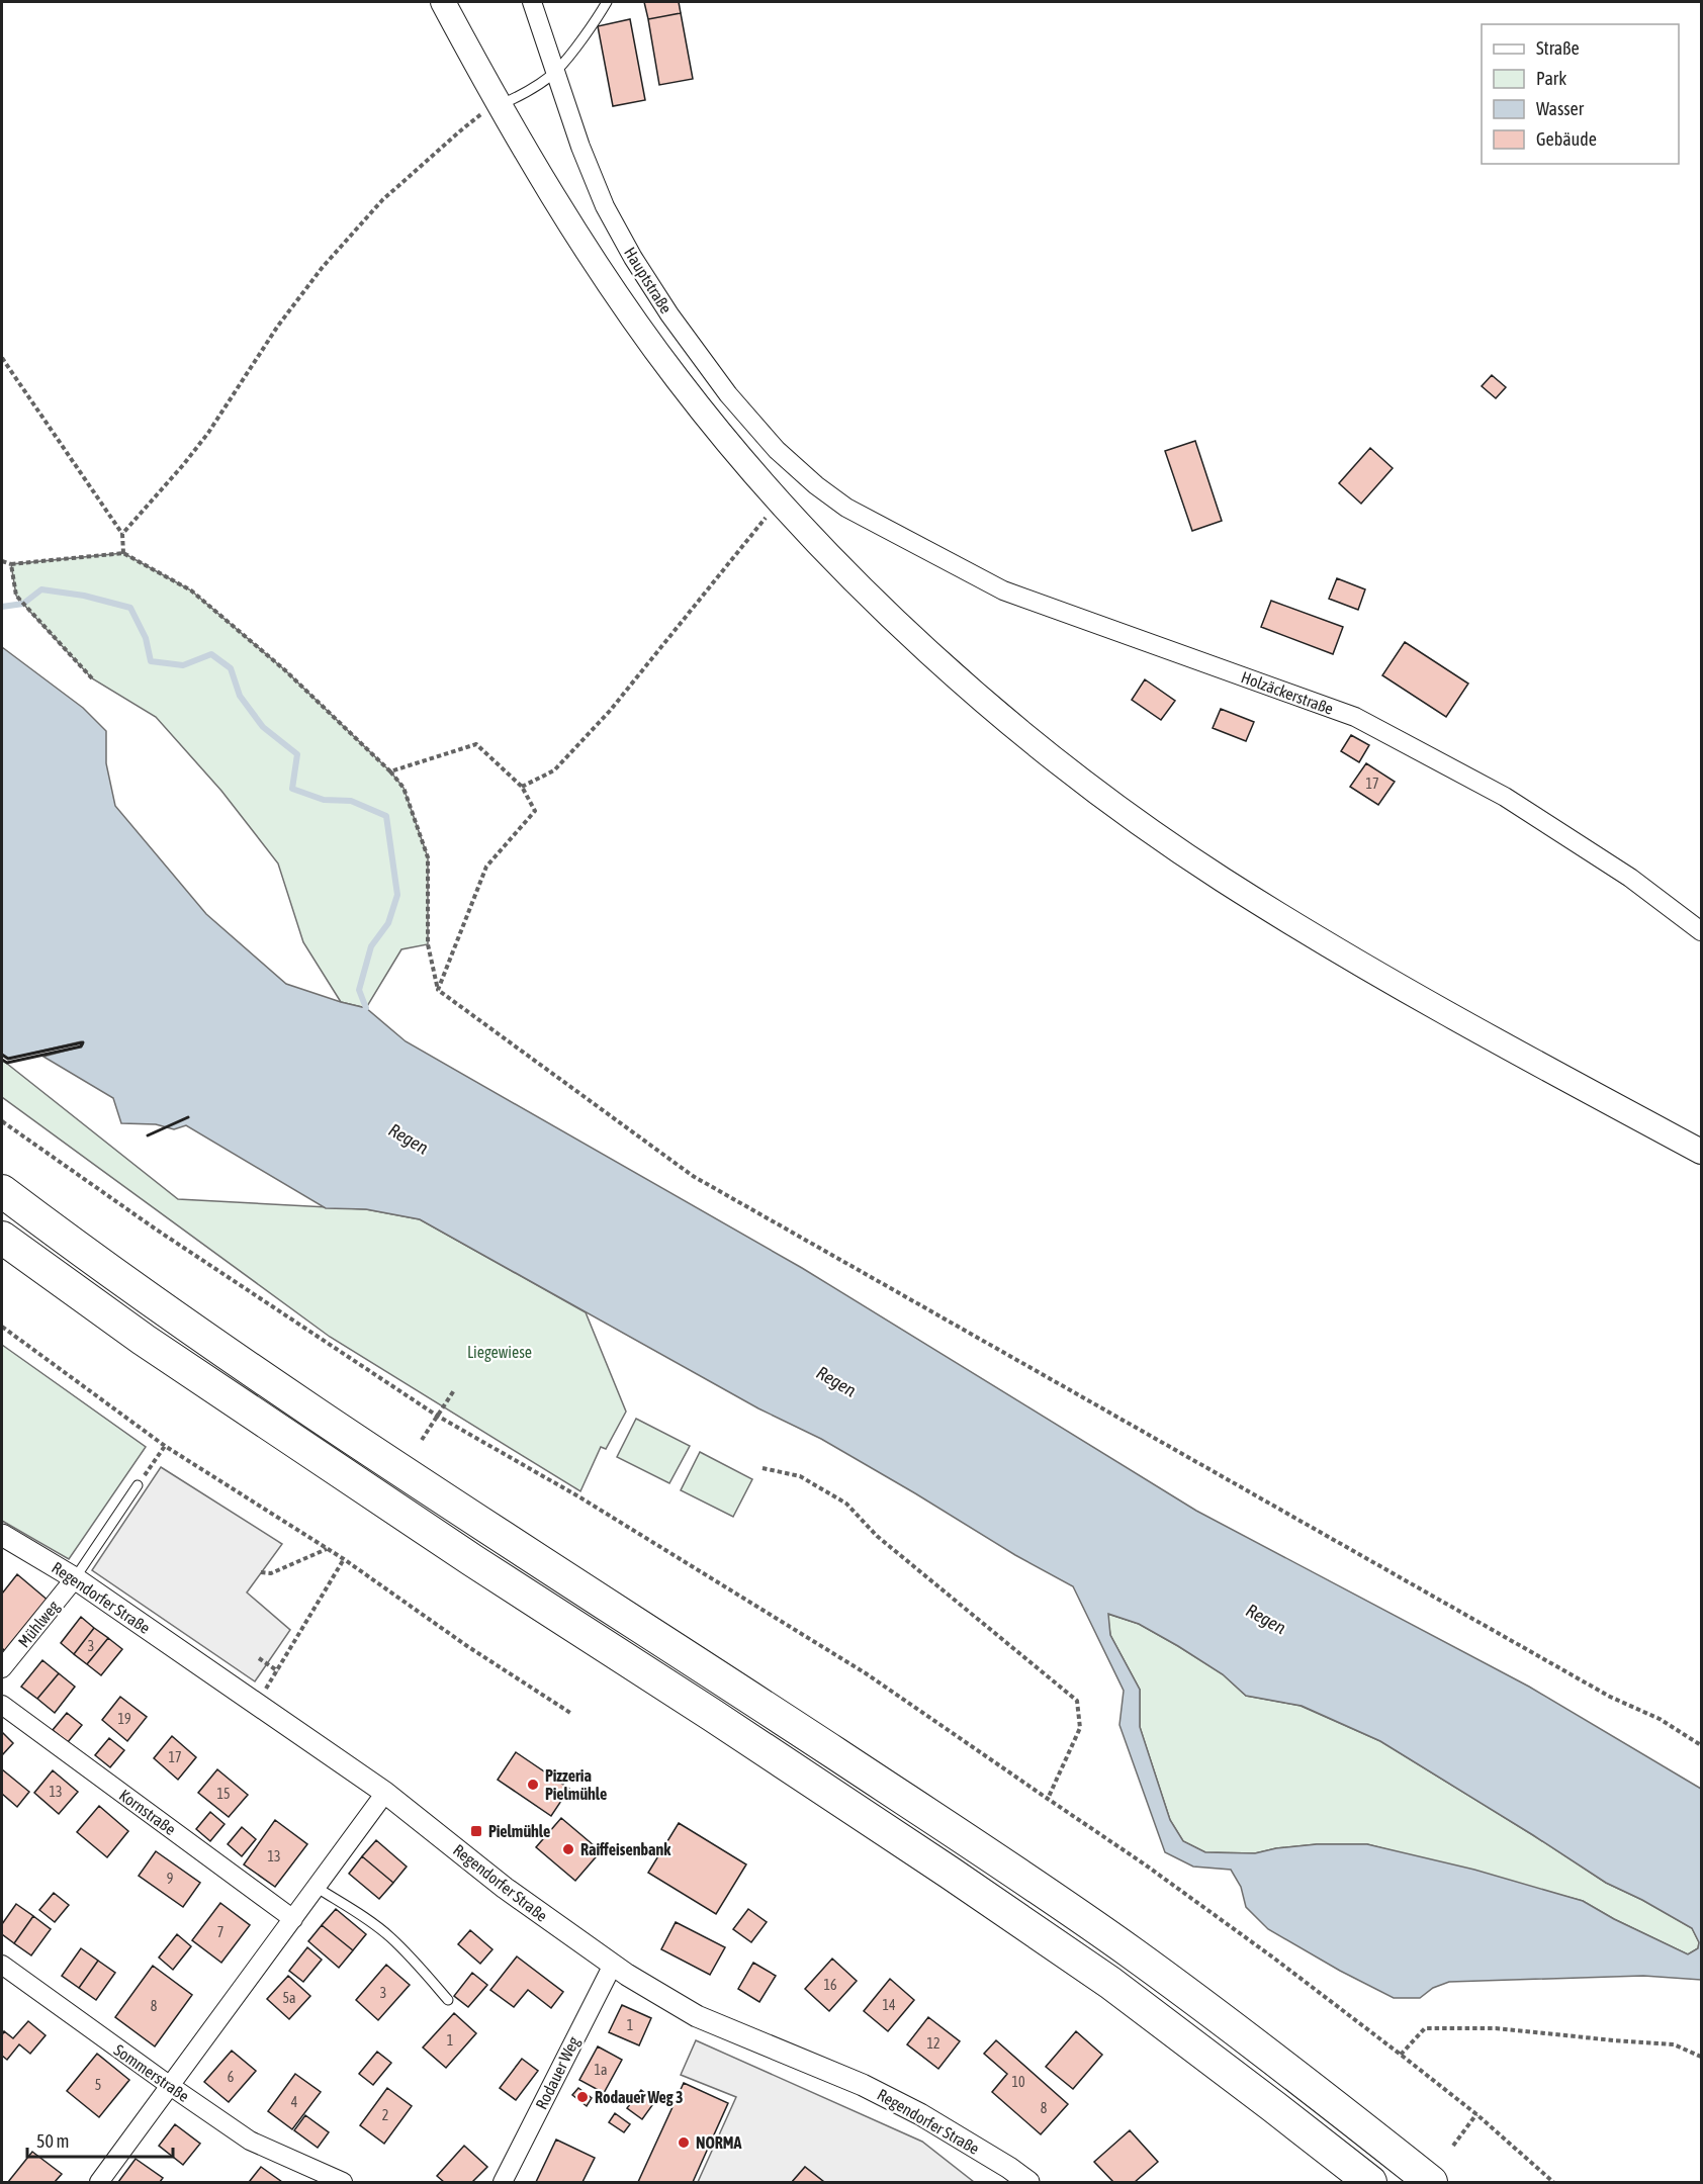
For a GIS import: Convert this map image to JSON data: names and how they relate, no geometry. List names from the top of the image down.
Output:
{
  "streets": {
    "main road": ["Hauptstraße"],
    "street": [
      "Holzäckerstraße",
      "Regendorfer Straße",
      "Mühlweg",
      "Kornstraße",
      "Sommerstraße",
      "Rodauer Weg"
    ]
  },
  "crossings": [
    ["Hauptstraße", "Holzäckerstraße"],
    ["Regendorfer Straße", "Mühlweg"],
    ["Regendorfer Straße", "Rodauer Weg"]
  ],
  "water": ["Regen"],
  "parks": ["Liegewiese"],
  "places": {
    "other": [
      "Pizzeria Pielmühle",
      "Raiffeisenbank",
      "Rodauer Weg 3",
      "NORMA"
    ],
    "transit": ["Pielmühle"]
  },
  "house_numbers": [
    "17",
    "3",
    "19",
    "17",
    "13",
    "15",
    "13",
    "9",
    "7",
    "16",
    "3",
    "5a",
    "14",
    "8",
    "1",
    "1",
    "12",
    "1a",
    "6",
    "10",
    "5",
    "4",
    "8",
    "2"
  ],
  "legend": [
    "Straße",
    "Park",
    "Wasser",
    "Gebäude"
  ],
  "scale_bar": "50 m"
}
